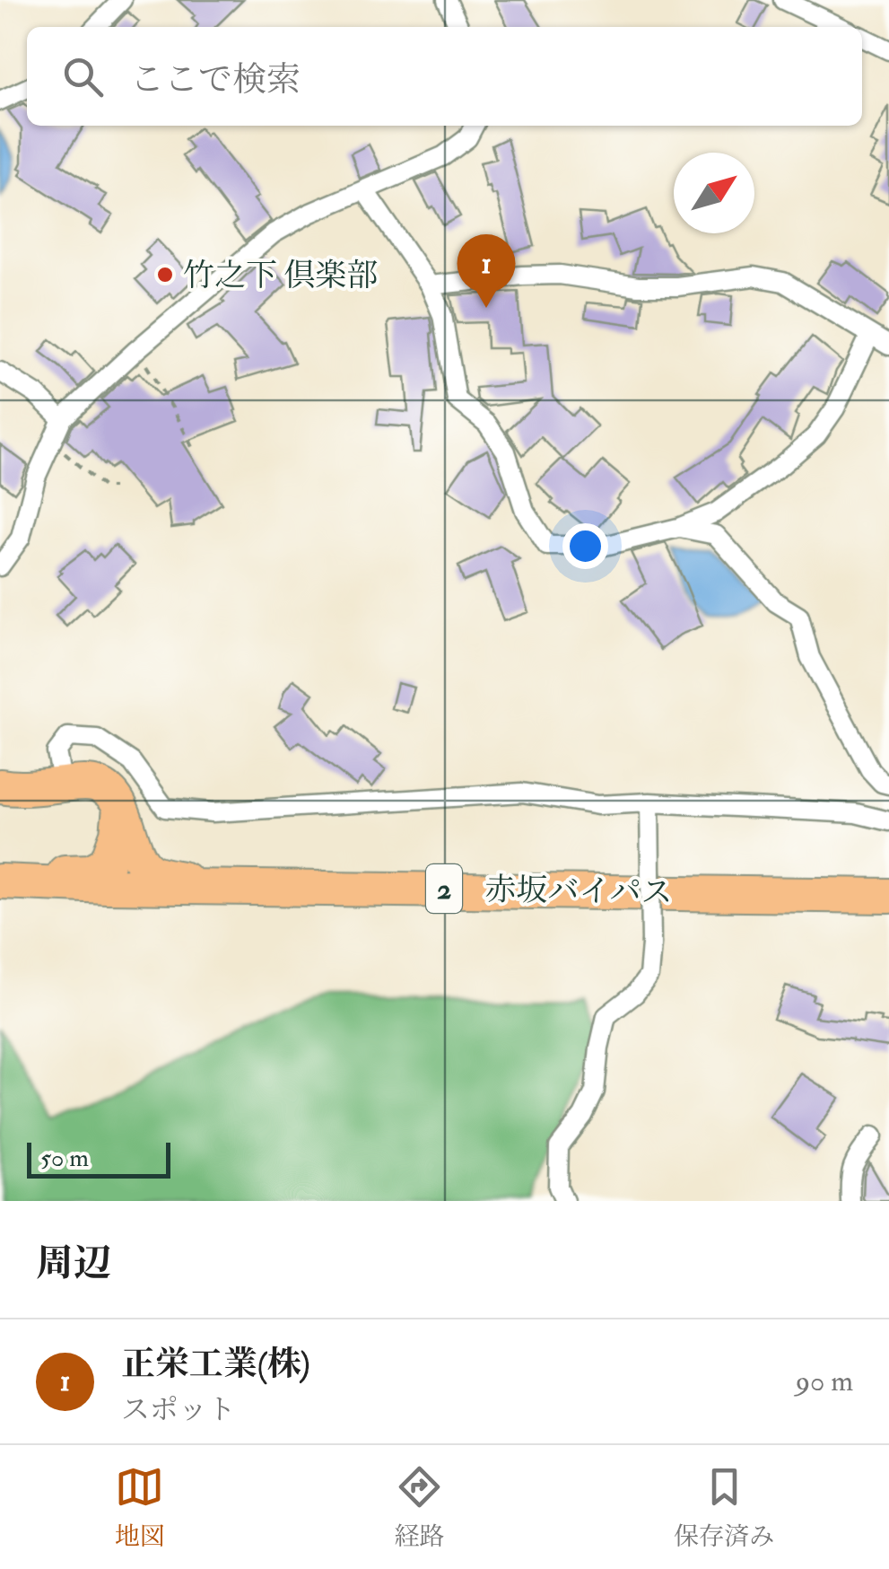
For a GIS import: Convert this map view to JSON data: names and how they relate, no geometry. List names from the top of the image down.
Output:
{
  "streets": {
    "highway": ["2", "赤坂バイパス"]
  },
  "places": ["竹之下 倶楽部"],
  "scale_bar": "50 m",
  "north": "top right",
  "page": {
    "search": "ここで検索",
    "pins": "1",
    "scale": "50 m",
    "heading": "周辺",
    "list": [
      {
        "mark": "1",
        "name": "正栄工業(株)",
        "note": "スポット",
        "value": "90 m"
      }
    ],
    "nav": ["地図", "経路", "保存済み"]
  }
}
